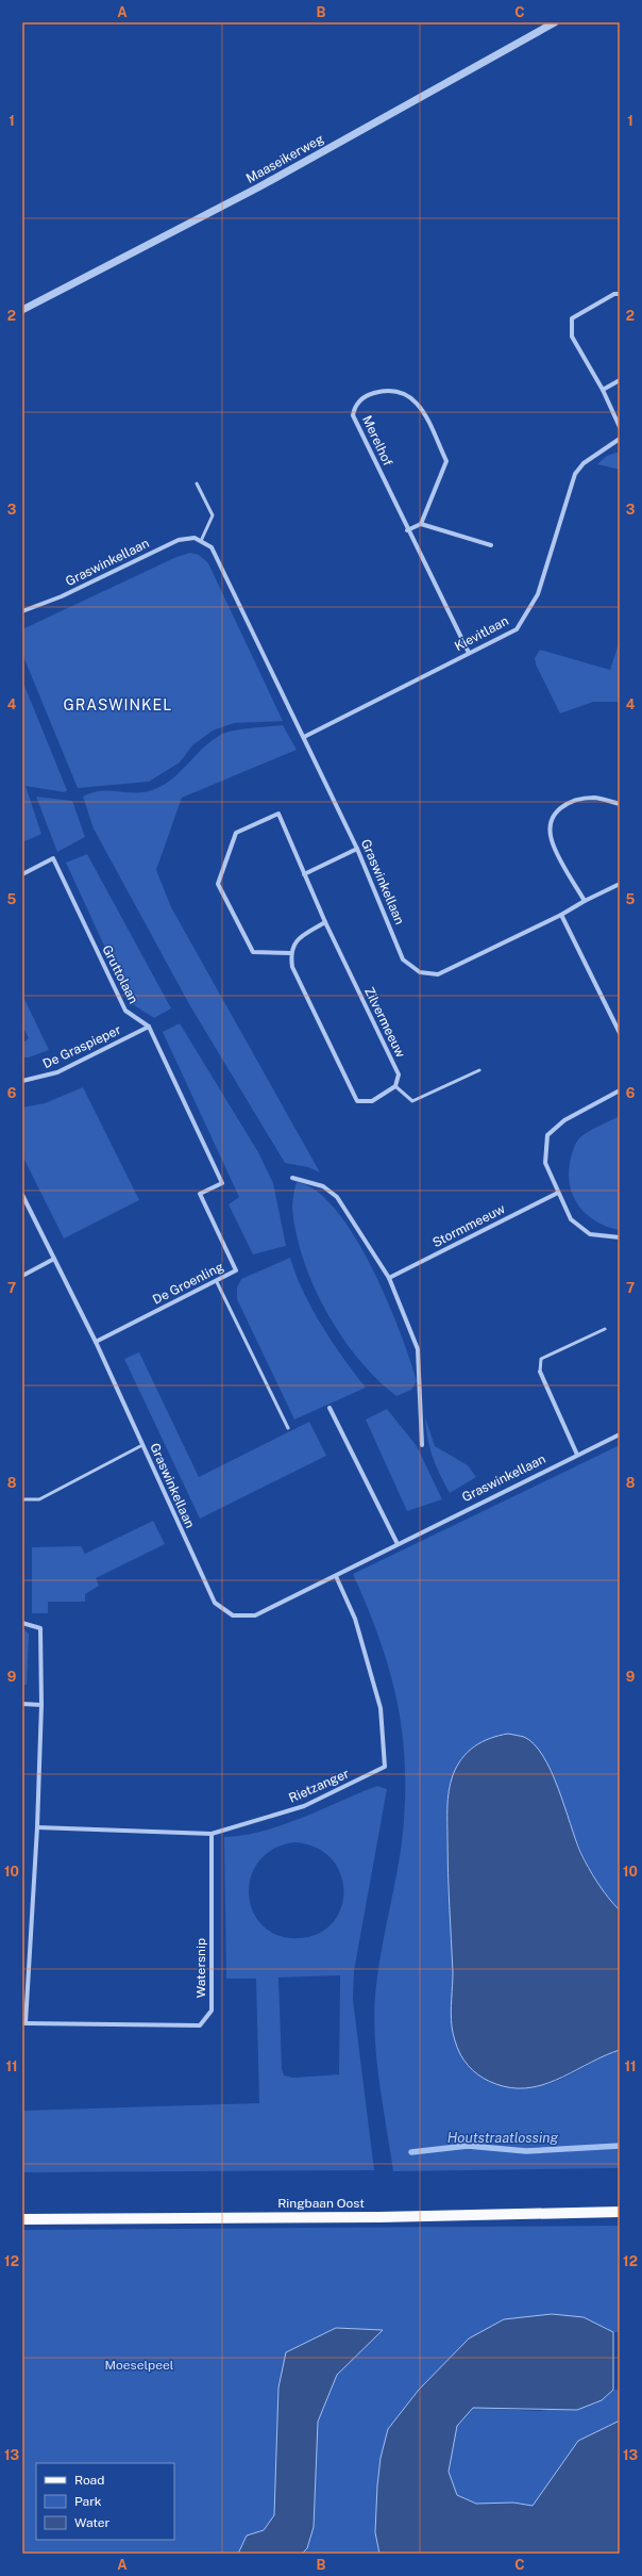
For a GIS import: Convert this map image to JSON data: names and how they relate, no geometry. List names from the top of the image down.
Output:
{
  "streets": {
    "main road": ["Ringbaan Oost"],
    "street": [
      "Maaseikerweg",
      "Merelhof",
      "Graswinkellaan",
      "Kievitlaan",
      "Gruttolaan",
      "Zilvermeeuw",
      "De Graspieper",
      "Stormmeeuw",
      "De Groenling",
      "Rietzanger",
      "Watersnip"
    ]
  },
  "crossings": [
    ["Merelhof", "Kievitlaan"],
    ["Graswinkellaan", "Kievitlaan"],
    ["Graswinkellaan", "De Groenling"],
    ["Graswinkellaan", "Rietzanger"],
    ["Gruttolaan", "De Graspieper"],
    ["Gruttolaan", "De Groenling"],
    ["De Graspieper", "De Groenling"],
    ["Rietzanger", "Watersnip"]
  ],
  "districts": ["GRASWINKEL"],
  "water": ["Houtstraatlossing"],
  "parks": ["Moeselpeel"],
  "legend": ["Road", "Park", "Water"],
  "grid": {
    "columns": ["A", "B", "C"],
    "rows": [
      "1",
      "2",
      "3",
      "4",
      "5",
      "6",
      "7",
      "8",
      "9",
      "10",
      "11",
      "12",
      "13"
    ]
  }
}
